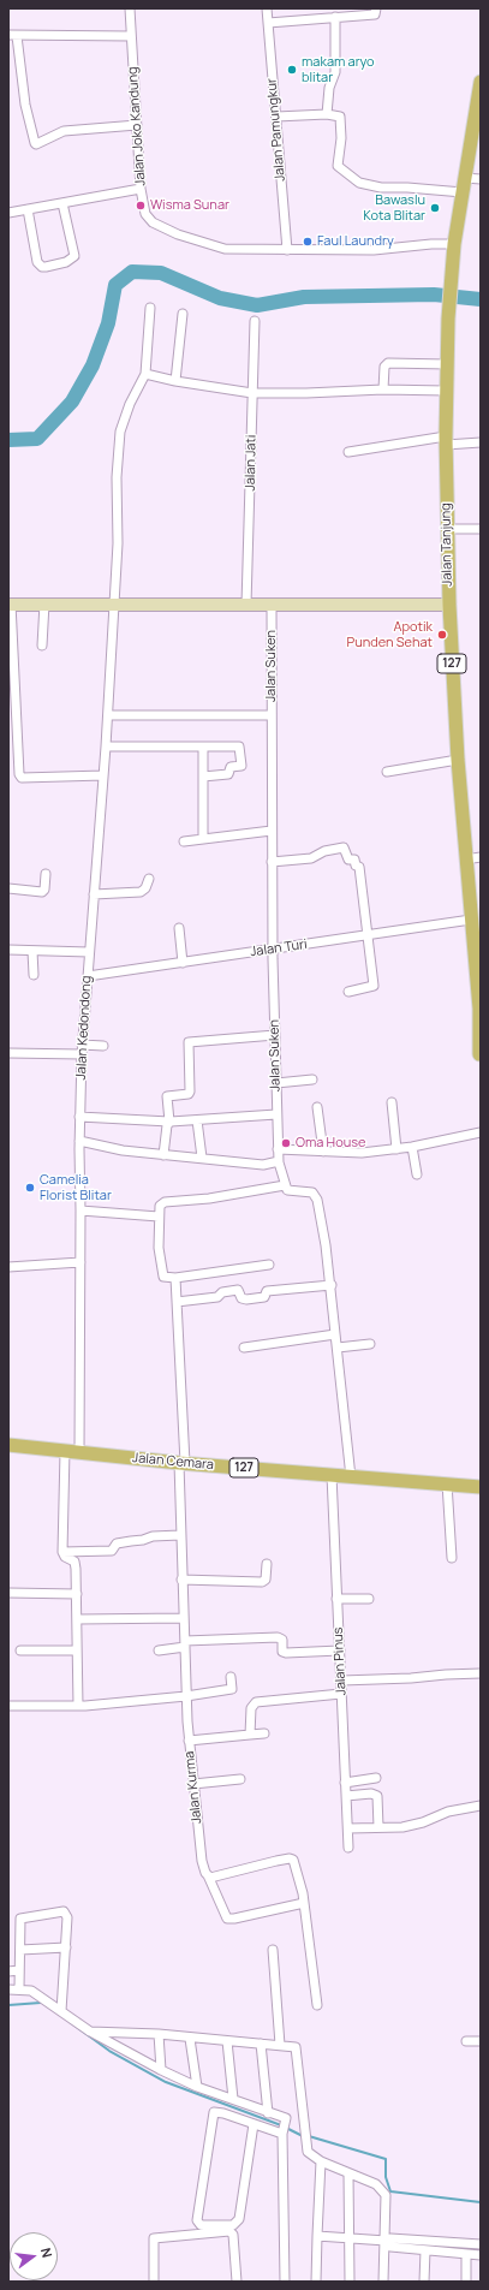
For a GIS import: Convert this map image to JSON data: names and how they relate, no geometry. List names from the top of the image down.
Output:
{
  "streets": {
    "main road": ["Jalan Tanjung", "127", "Jalan Cemara"],
    "street": [
      "Jalan Joko Kandung",
      "Jalan Pamungkur",
      "Jalan Jati",
      "Jalan Suken",
      "Jalan Turi",
      "Jalan Kedondong",
      "Jalan Pinus",
      "Jalan Kurma"
    ]
  },
  "crossings": [
    ["Jalan Joko Kandung", "Jalan Pamungkur"],
    ["Jalan Joko Kandung", "Jalan Tanjung"],
    ["Jalan Tanjung", "Jalan Turi"],
    ["Jalan Suken", "Jalan Turi"],
    ["Jalan Turi", "Jalan Kedondong"],
    ["Jalan Kedondong", "Jalan Cemara"],
    ["Jalan Cemara", "Jalan Pinus"],
    ["Jalan Cemara", "Jalan Kurma"]
  ],
  "places": [
    "makam aryo blitar",
    "Wisma Sunar",
    "Bawaslu Kota Blitar",
    "Faul Laundry",
    "Apotik Punden Sehat",
    "Oma House",
    "Camelia Florist Blitar"
  ],
  "north": "right"
}
